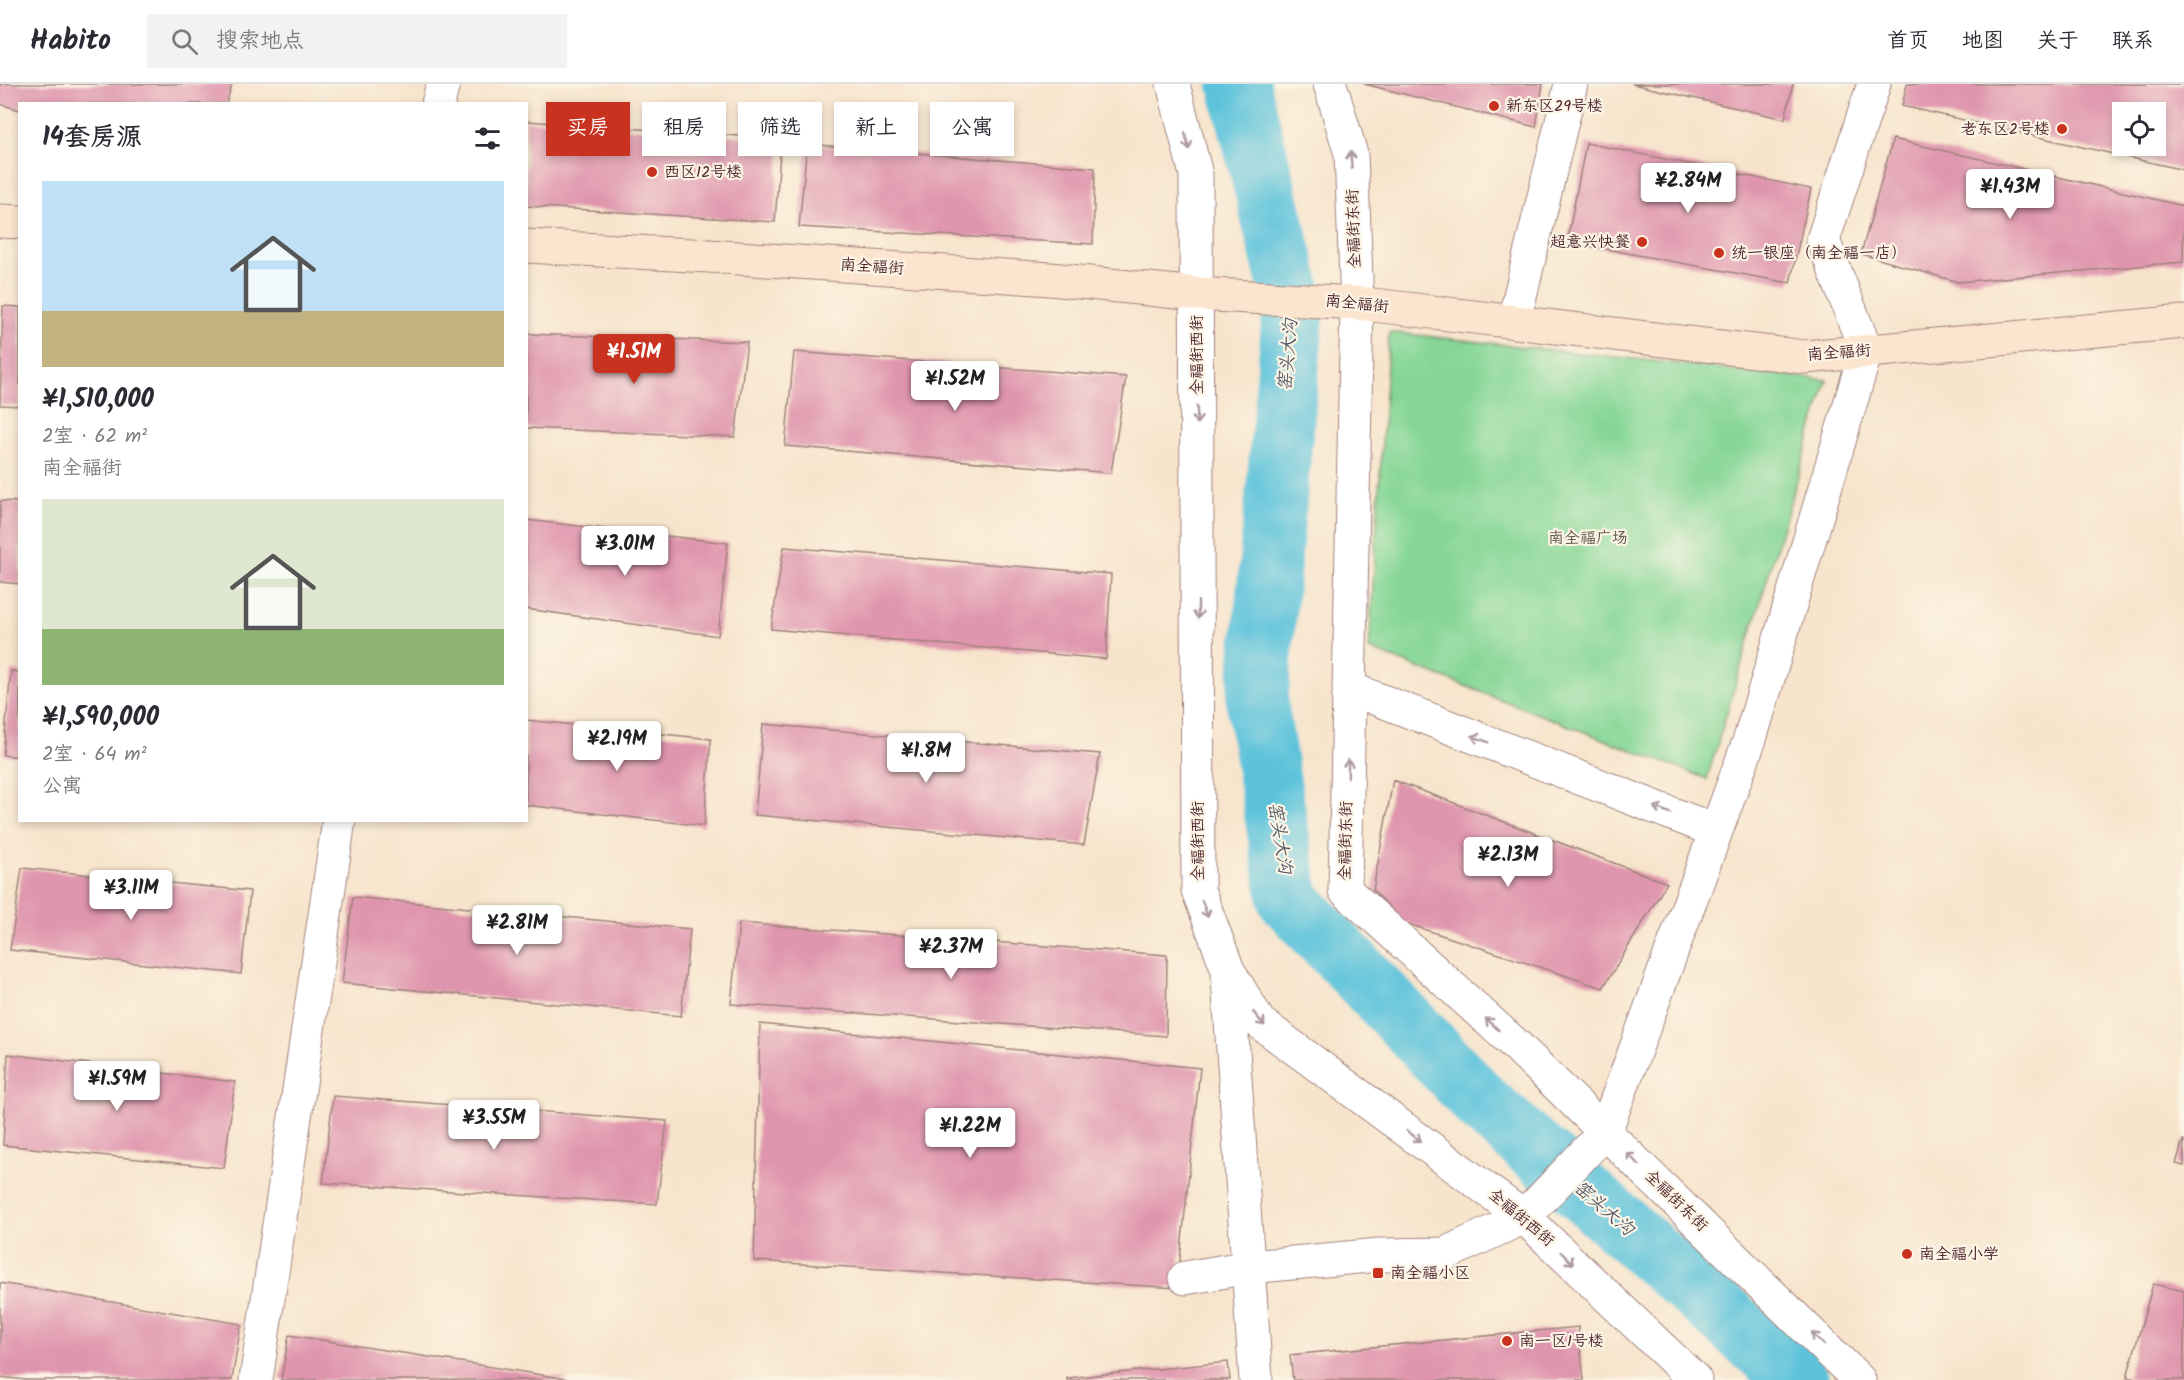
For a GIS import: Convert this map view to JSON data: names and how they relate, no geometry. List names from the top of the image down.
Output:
{
  "streets": {
    "street": ["全福街东街", "南全福街", "全福街西街"]
  },
  "crossings": [
    ["全福街东街", "南全福街"],
    ["南全福街", "全福街西街"]
  ],
  "one_way": ["全福街东街", "全福街西街"],
  "water": ["窑头大沟"],
  "parks": ["南全福广场"],
  "places": {
    "other": [
      "新东区29号楼",
      "老东区2号楼",
      "西区12号楼",
      "超意兴快餐",
      "统一银座（南全福一店）",
      "南全福小学",
      "南一区1号楼"
    ],
    "transit": ["南全福小区"]
  },
  "page": {
    "header": "Habito",
    "search": "搜索地点",
    "nav": [
      "首页",
      "地图",
      "关于",
      "联系"
    ],
    "chip": [
      "买房",
      "租房",
      "筛选",
      "新上",
      "公寓"
    ],
    "heading": "14套房源",
    "price": [
      "¥2.84M",
      "¥1.43M",
      "¥1.51M",
      "¥1.52M",
      "¥3.01M",
      "¥2.19M",
      "¥1.8M",
      "¥2.13M",
      "¥3.11M",
      "¥2.81M",
      "¥2.37M",
      "¥1.59M",
      "¥3.55M",
      "¥1.22M"
    ],
    "list": [
      {
        "name": "¥1,510,000",
        "note": "2室 · 62 m² · 南全福街"
      },
      {
        "name": "¥1,590,000",
        "note": "2室 · 64 m² · 公寓"
      }
    ]
  }
}
